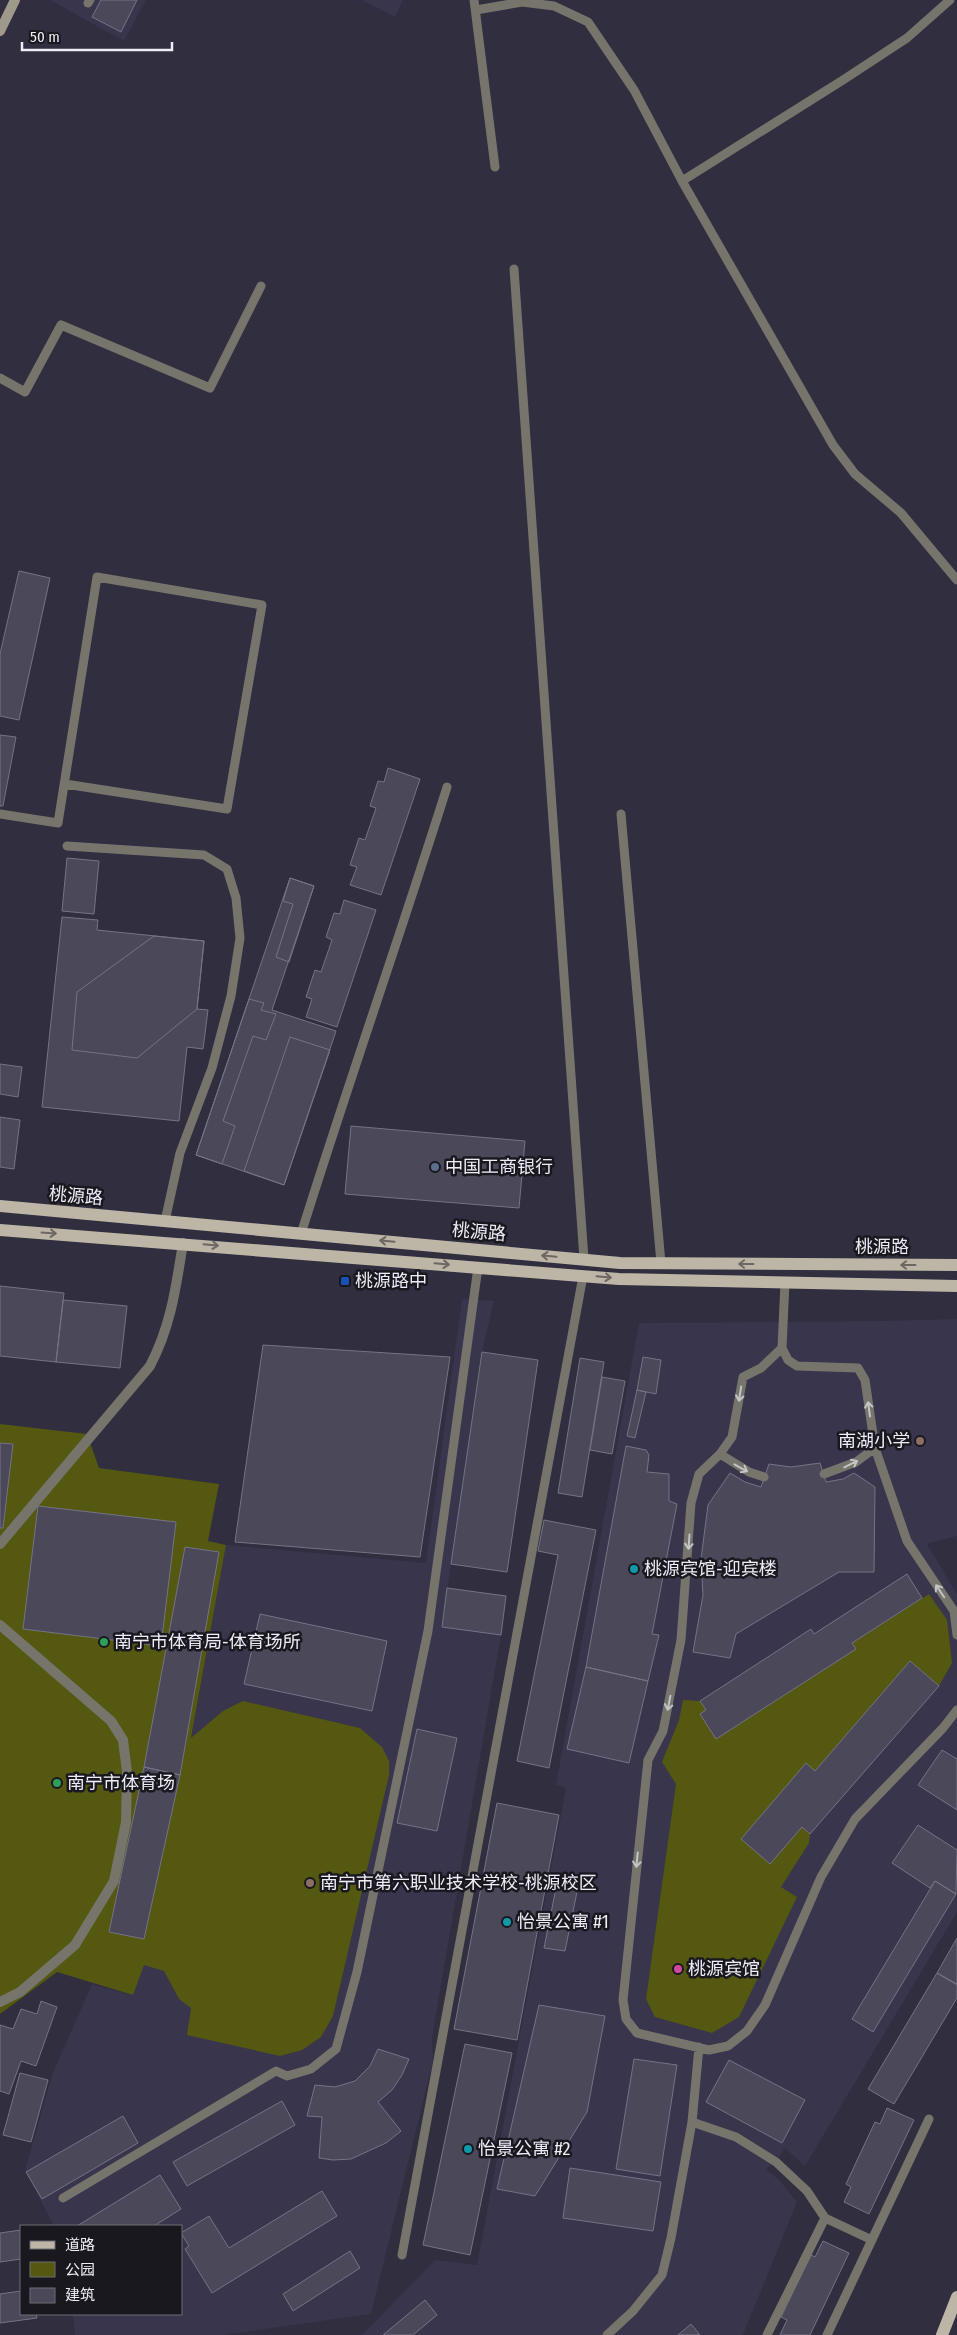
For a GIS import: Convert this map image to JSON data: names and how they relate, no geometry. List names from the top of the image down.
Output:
{
  "streets": {
    "main road": ["桃源路"]
  },
  "places": {
    "other": [
      "中国工商银行",
      "南湖小学",
      "桃源宾馆-迎宾楼",
      "南宁市体育局-体育场所",
      "南宁市体育场",
      "南宁市第六职业技术学校-桃源校区",
      "怡景公寓 #1",
      "桃源宾馆",
      "怡景公寓 #2"
    ],
    "transit": ["桃源路中"]
  },
  "legend": ["道路", "公园", "建筑"],
  "scale_bar": "50 m"
}
